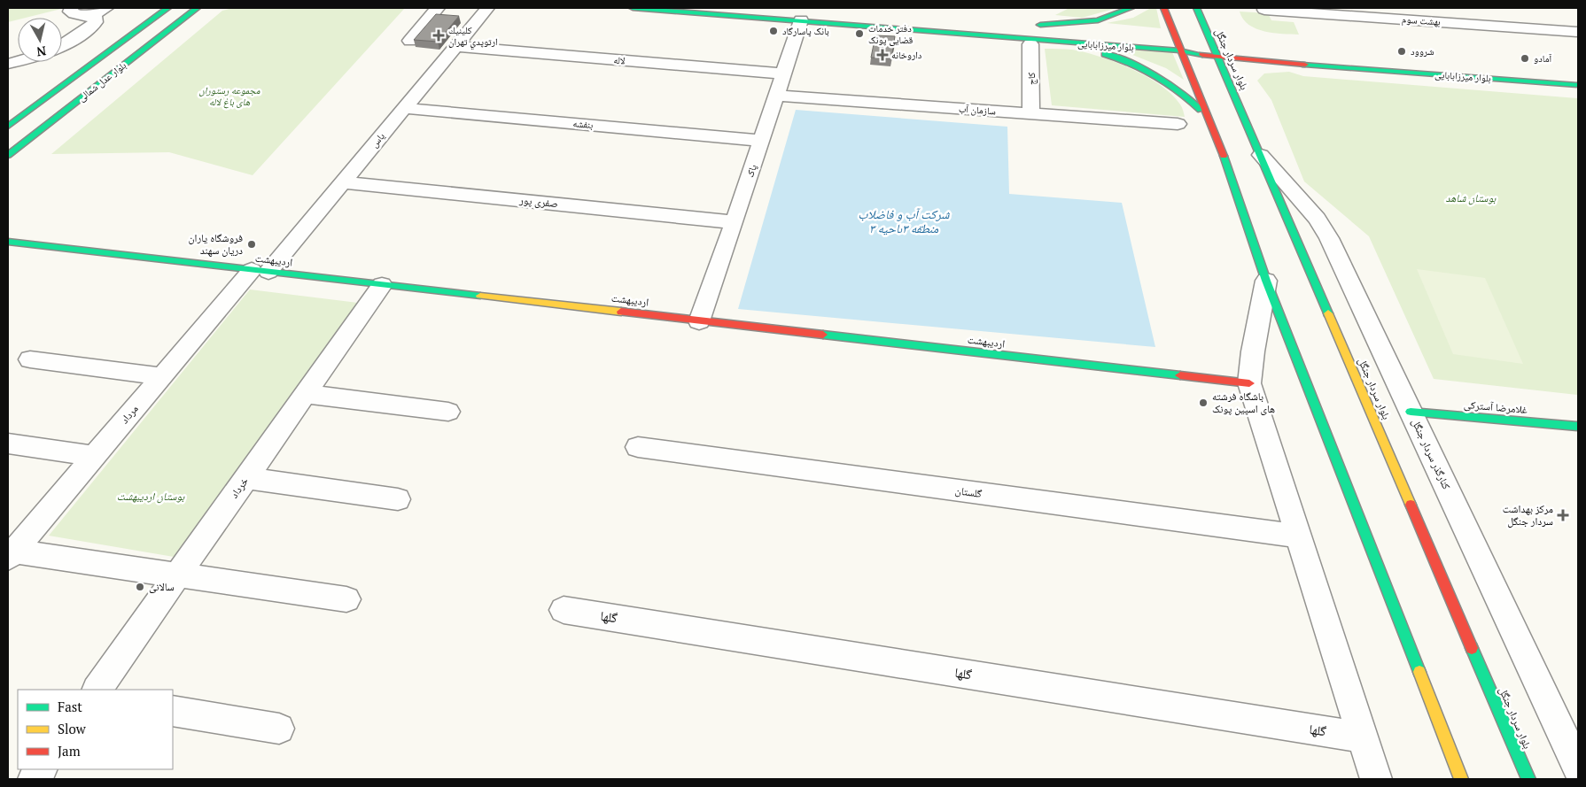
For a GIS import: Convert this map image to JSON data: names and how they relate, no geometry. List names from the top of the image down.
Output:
{
  "streets": {
    "main road": [
      "بلوار میرزابابایی",
      "بلوار سردار جنگل",
      "بلوار عدل شمالی",
      "اردیبهشت",
      "غلامرضا آسترکی"
    ],
    "street": [
      "بهشت سوم",
      "لاله",
      "کاج",
      "سازمان آب",
      "بنفشه",
      "یاس",
      "پاک",
      "صفری پور",
      "مرداد",
      "کنارگذر سردار جنگل",
      "خرداد",
      "گلستان",
      "گلها"
    ]
  },
  "crossings": [
    ["بلوار میرزابابایی", "بلوار سردار جنگل"],
    ["بلوار میرزابابایی", "پاک"],
    ["بلوار سردار جنگل", "کنارگذر سردار جنگل"],
    ["لاله", "یاس"],
    ["لاله", "پاک"],
    ["کاج", "سازمان آب"],
    ["سازمان آب", "پاک"],
    ["بنفشه", "یاس"],
    ["بنفشه", "پاک"],
    ["یاس", "صفری پور"],
    ["یاس", "اردیبهشت"],
    ["یاس", "مرداد"],
    ["پاک", "صفری پور"],
    ["پاک", "اردیبهشت"],
    ["اردیبهشت", "مرداد"],
    ["اردیبهشت", "خرداد"],
    ["غلامرضا آسترکی", "کنارگذر سردار جنگل"]
  ],
  "water": ["شرکت آب و فاضلاب منطقه ۳ناحیه ۳"],
  "parks": ["مجموعه رستوران های باغ لاله", "بوستان شاهد", "بوستان اردیبهشت"],
  "places": {
    "other": [
      "بانک پاسارگاد",
      "دفتر خدمات قضایی پونک",
      "شروود",
      "آمادو",
      "فروشگاه یاران دریان سهند",
      "باشگاه فرشته های اسپین پونک",
      "سالانی"
    ],
    "health": ["كلينيك ارتوپدي تهران", "داروخانه", "مرکز بهداشت سردار جنگل"]
  },
  "legend": ["Fast", "Slow", "Jam"],
  "north": "bottom"
}
